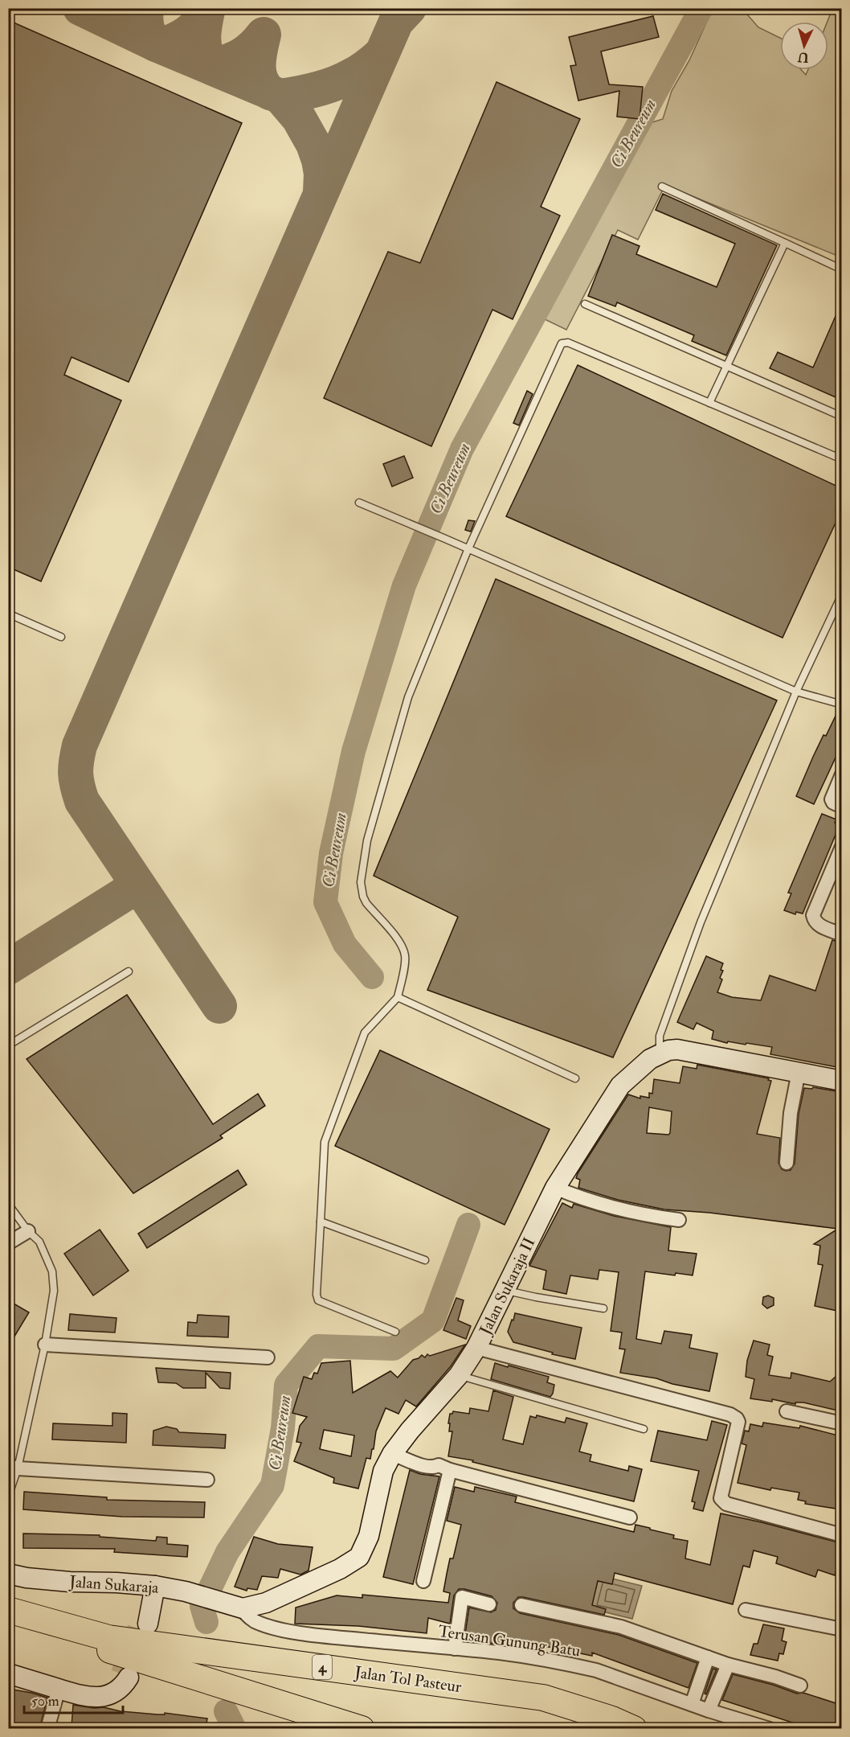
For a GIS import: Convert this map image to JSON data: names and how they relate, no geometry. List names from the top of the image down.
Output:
{
  "streets": {
    "highway": ["4", "Jalan Tol Pasteur"],
    "main road": ["Jalan Sukaraja II", "Jalan Sukaraja"],
    "street": ["Terusan Gunung Batu"]
  },
  "crossings": [
    ["Jalan Sukaraja II", "Jalan Sukaraja"],
    ["Jalan Sukaraja II", "Terusan Gunung Batu"],
    ["Jalan Sukaraja", "Terusan Gunung Batu"]
  ],
  "water": ["Ci Beureum"],
  "scale_bar": "50 m",
  "north": "bottom"
}
